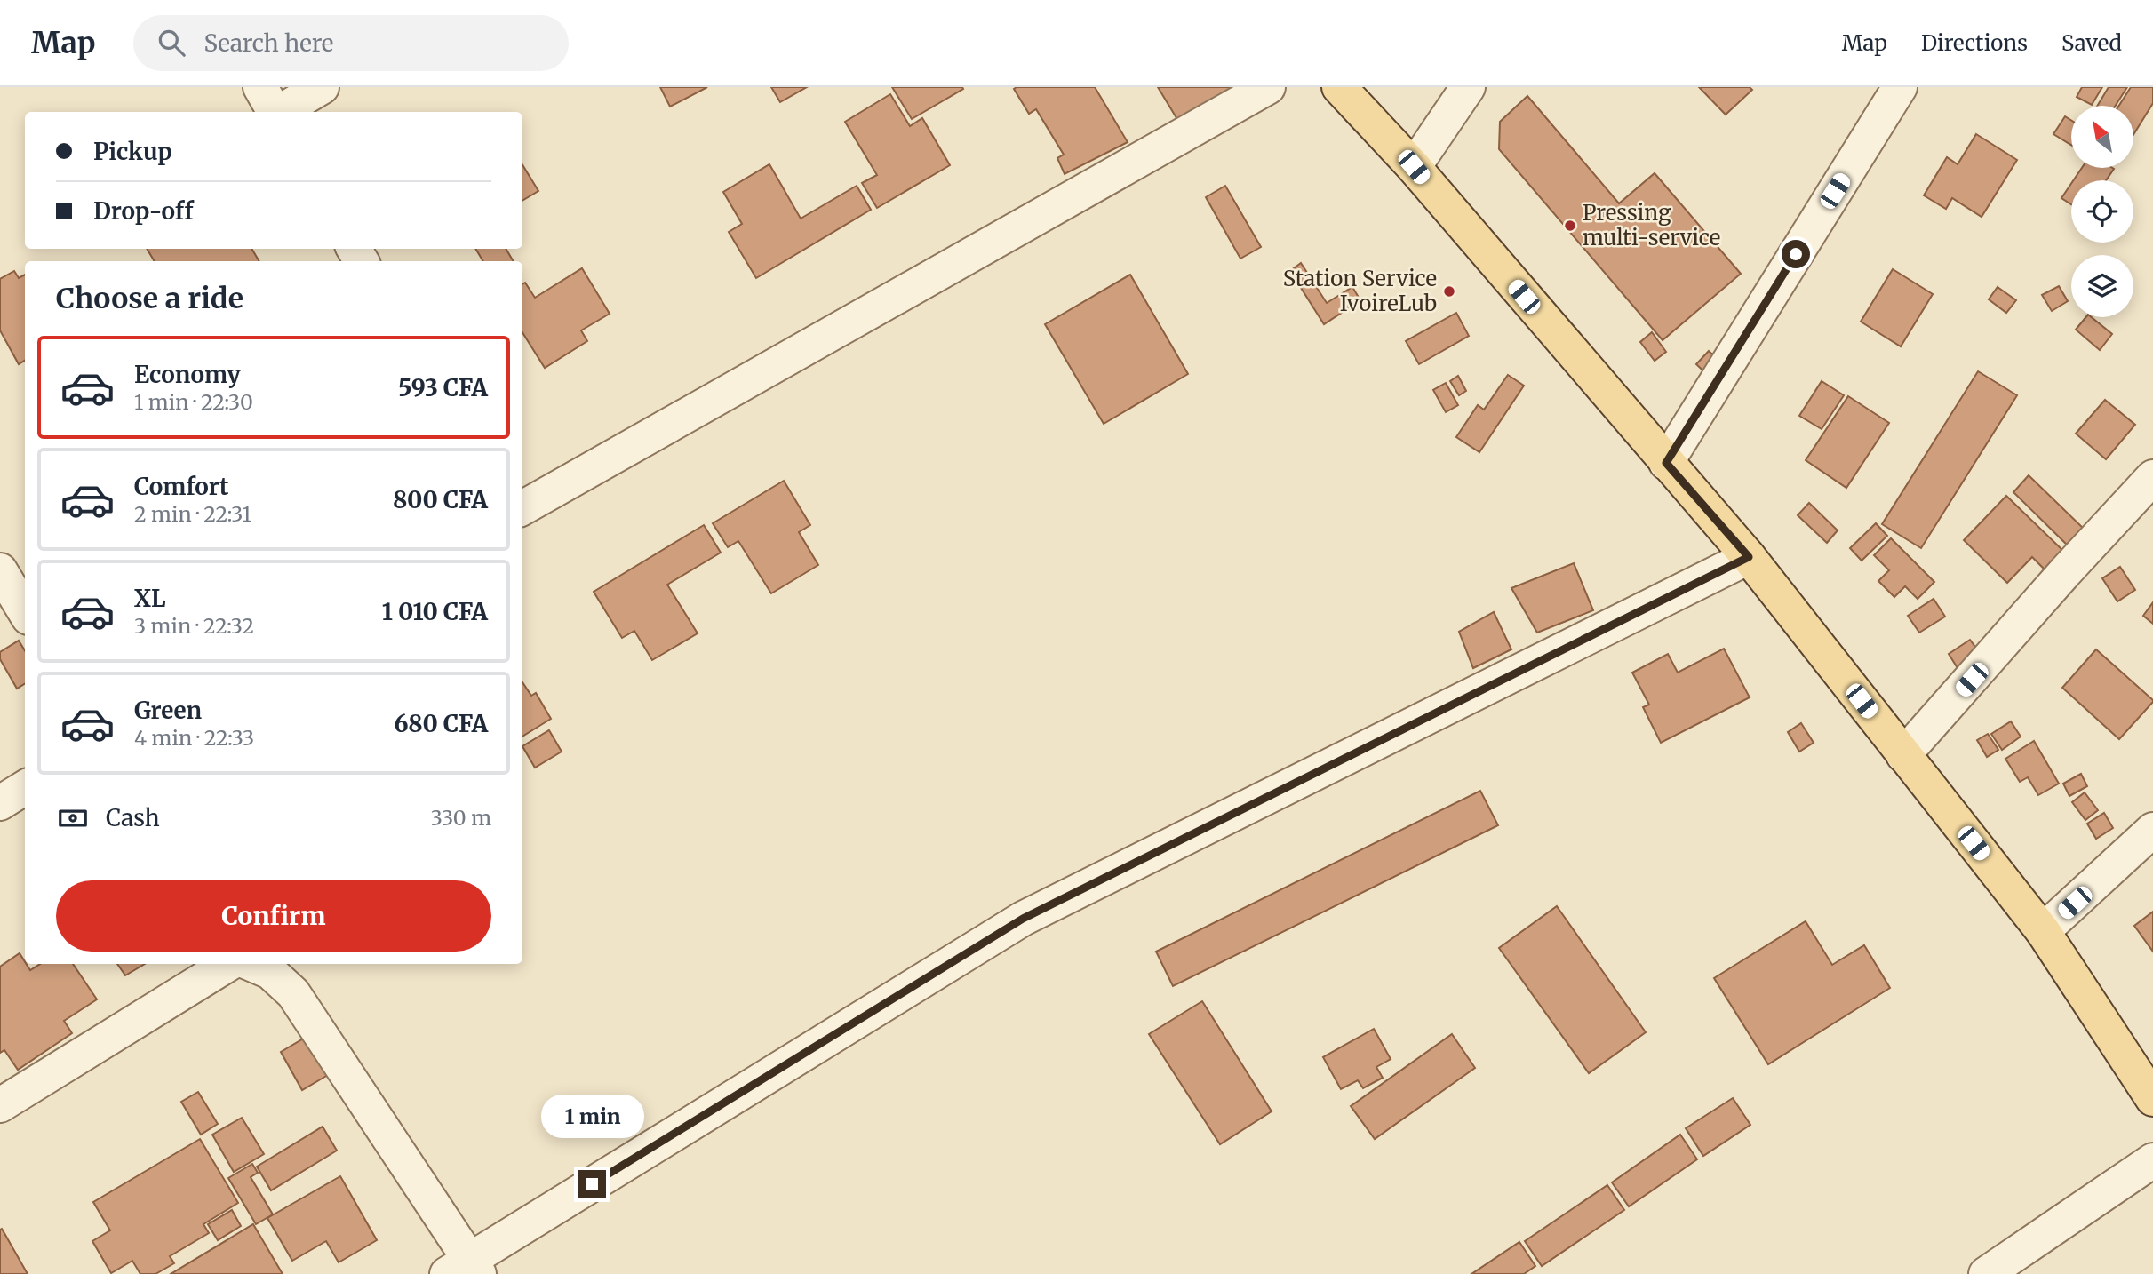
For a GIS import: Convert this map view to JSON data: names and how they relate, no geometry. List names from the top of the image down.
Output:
{
  "places": ["Pressing multi-service", "Station Service IvoireLub"],
  "north": "top left",
  "page": {
    "header": "Map",
    "search": "Search here",
    "nav": ["Map", "Directions", "Saved"],
    "banner": ["Pickup", "Drop-off"],
    "heading": "Choose a ride",
    "list": [
      {
        "name": "Economy",
        "note": "1 min · 22:30",
        "value": "593 CFA"
      },
      {
        "name": "Comfort",
        "note": "2 min · 22:31",
        "value": "800 CFA"
      },
      {
        "name": "XL",
        "note": "3 min · 22:32",
        "value": "1 010 CFA"
      },
      {
        "name": "Green",
        "note": "4 min · 22:33",
        "value": "680 CFA"
      }
    ],
    "pay": ["Cash", "330 m"],
    "buttons": "Confirm",
    "bubble": "1 min"
  }
}
